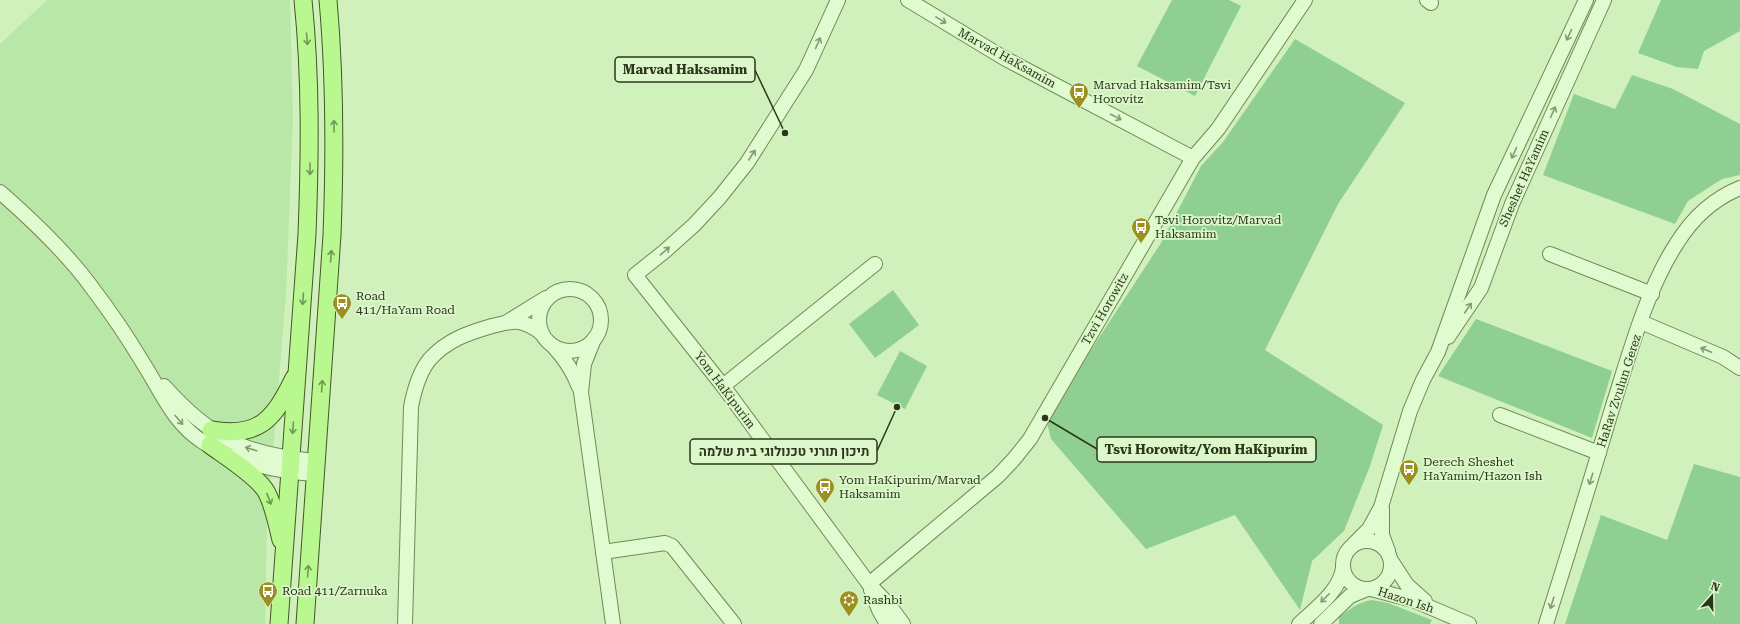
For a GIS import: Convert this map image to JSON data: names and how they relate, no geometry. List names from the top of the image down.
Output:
{
  "streets": {
    "street": [
      "Marvad HaKsamim",
      "Sheshet HaYamim",
      "Tzvi Horowitz",
      "Yom HaKipurim",
      "HaRav Zvulun Gerez",
      "Hazon Ish"
    ]
  },
  "crossings": [
    ["Marvad HaKsamim", "Tzvi Horowitz"],
    ["Sheshet HaYamim", "Hazon Ish"],
    ["Tzvi Horowitz", "Yom HaKipurim"]
  ],
  "one_way": ["Marvad HaKsamim", "Yom HaKipurim", "HaRav Zvulun Gerez"],
  "places": {
    "bus stop": [
      "Marvad Haksamim/Tsvi Horovitz",
      "Tsvi Horovitz/Marvad Haksamim",
      "Road 411/HaYam Road",
      "Derech Sheshet HaYamim/Hazon Ish",
      "Yom HaKipurim/Marvad Haksamim",
      "Road 411/Zarnuka"
    ],
    "other": ["Marvad Haksamim", "תיכון תורני טכנולוגי בית שלמה", "Tsvi Horowitz/Yom HaKipurim"],
    "synagogue": ["Rashbi"]
  },
  "north": "top"
}
